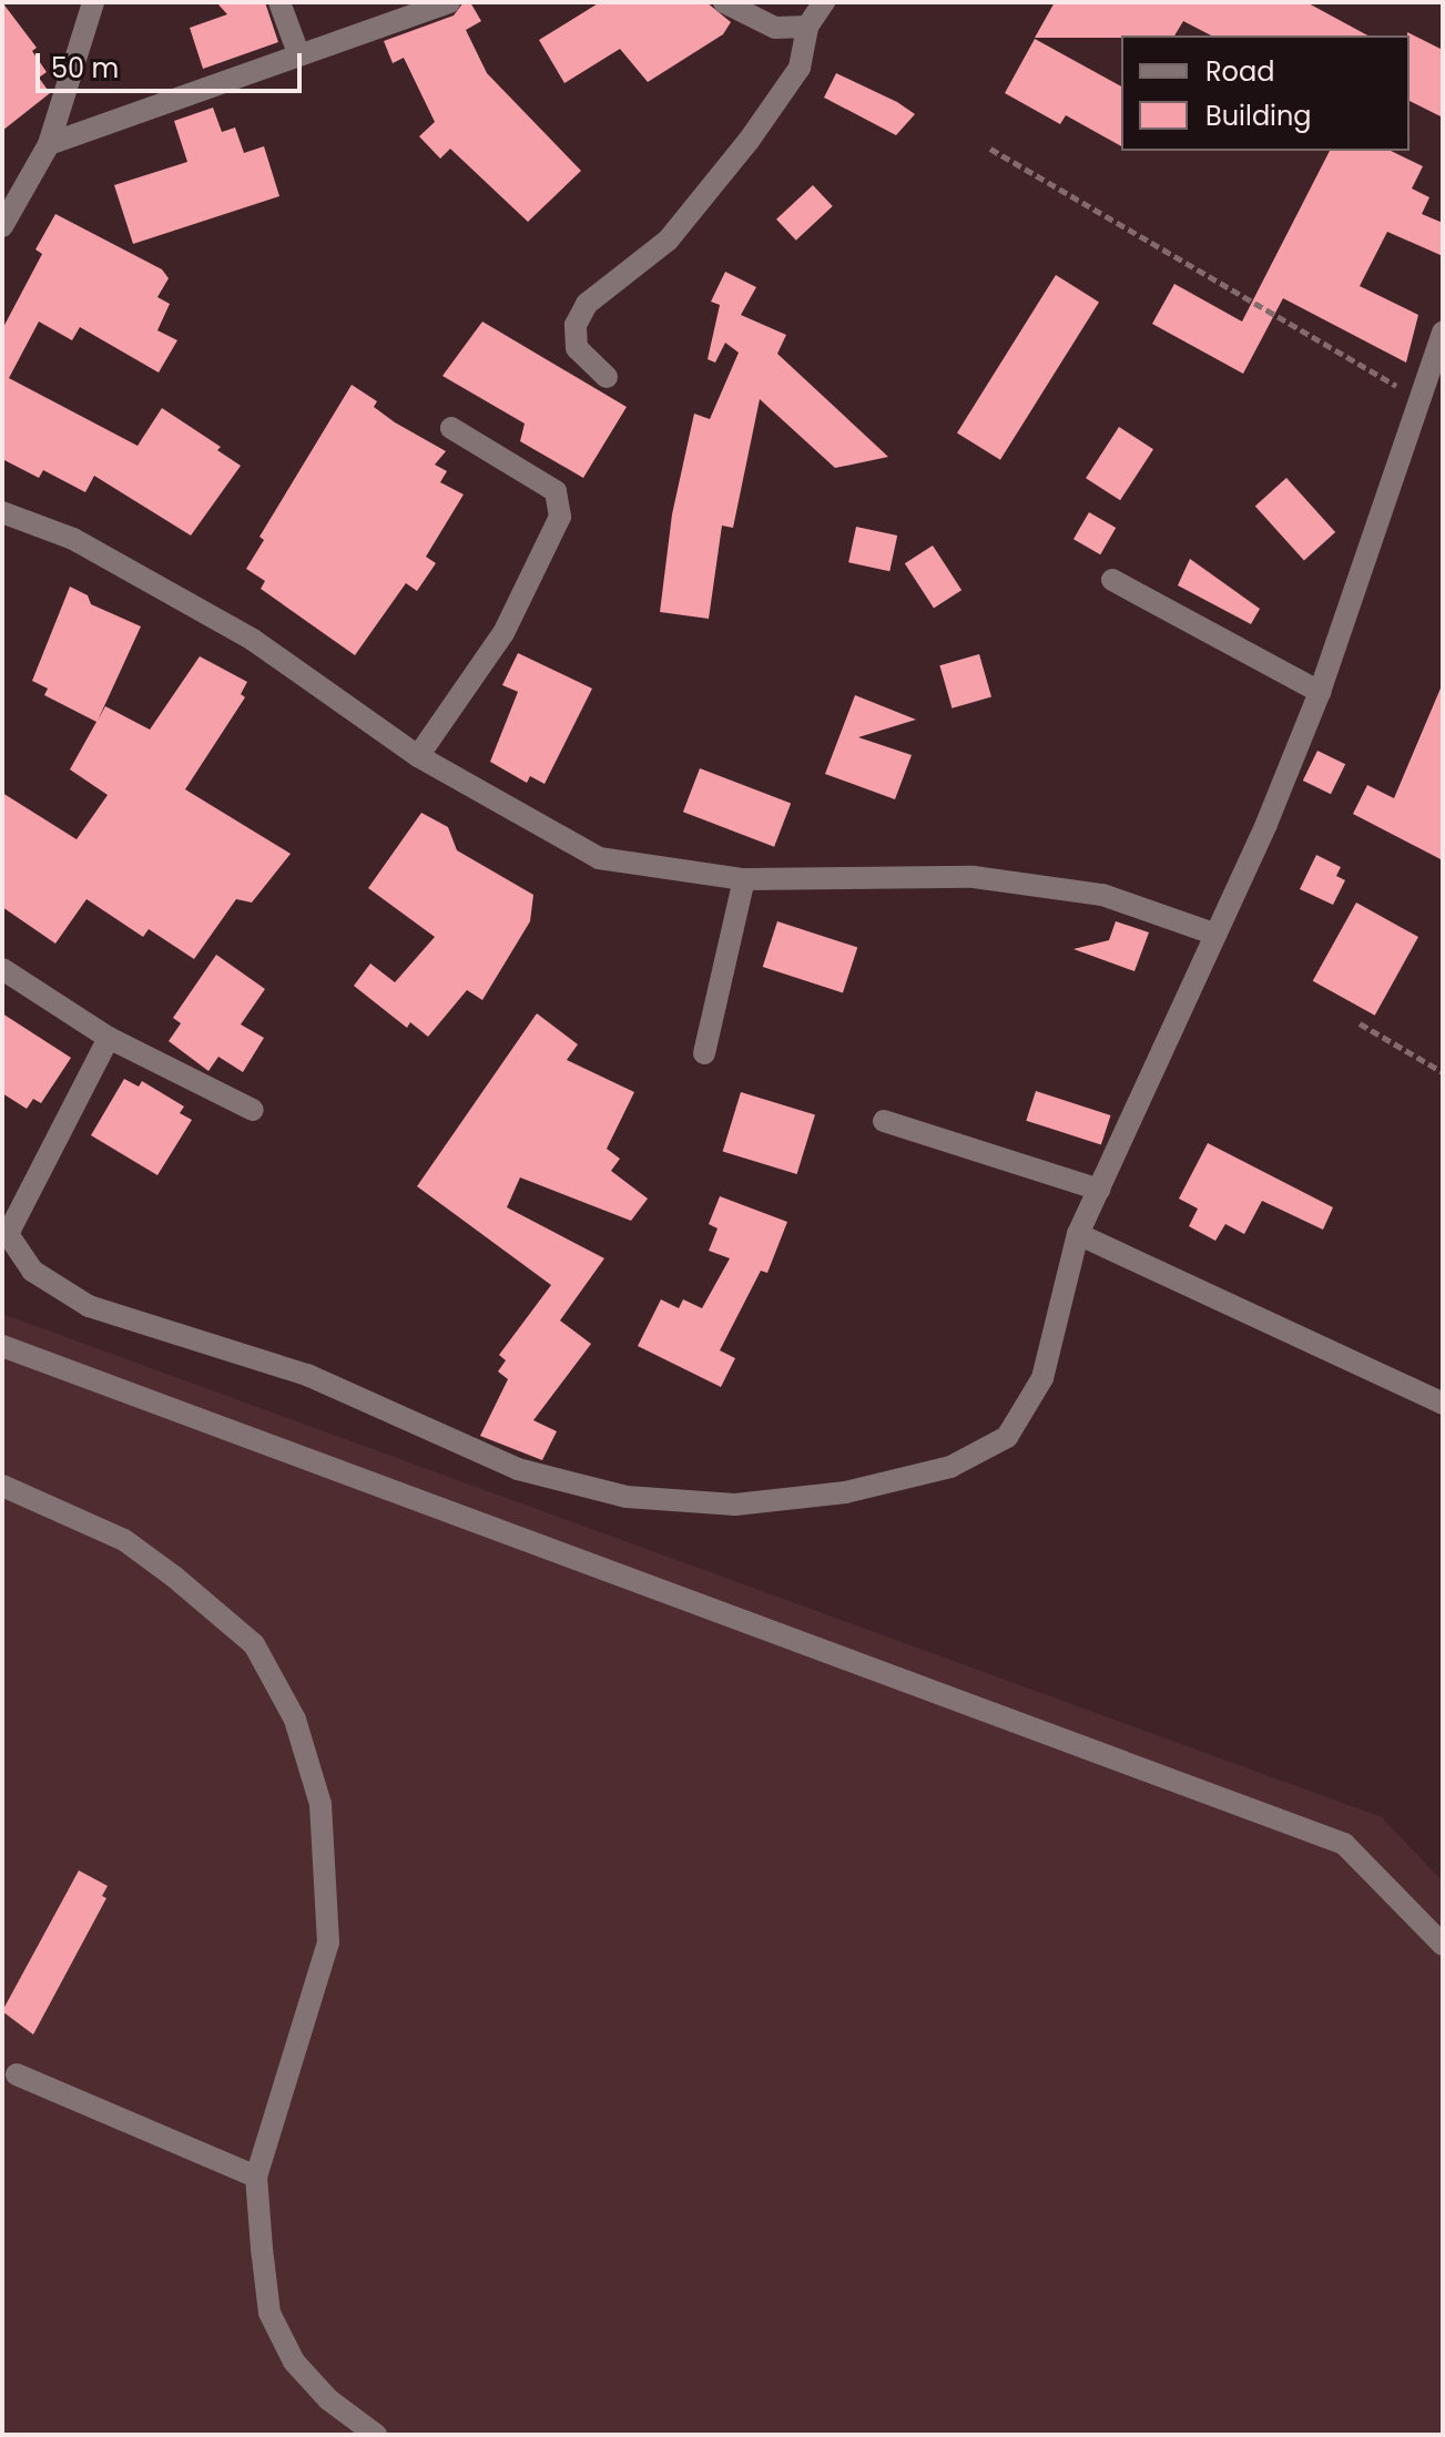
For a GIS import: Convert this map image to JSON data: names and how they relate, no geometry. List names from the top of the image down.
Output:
{
  "legend": ["Road", "Building"],
  "scale_bar": "50 m"
}
